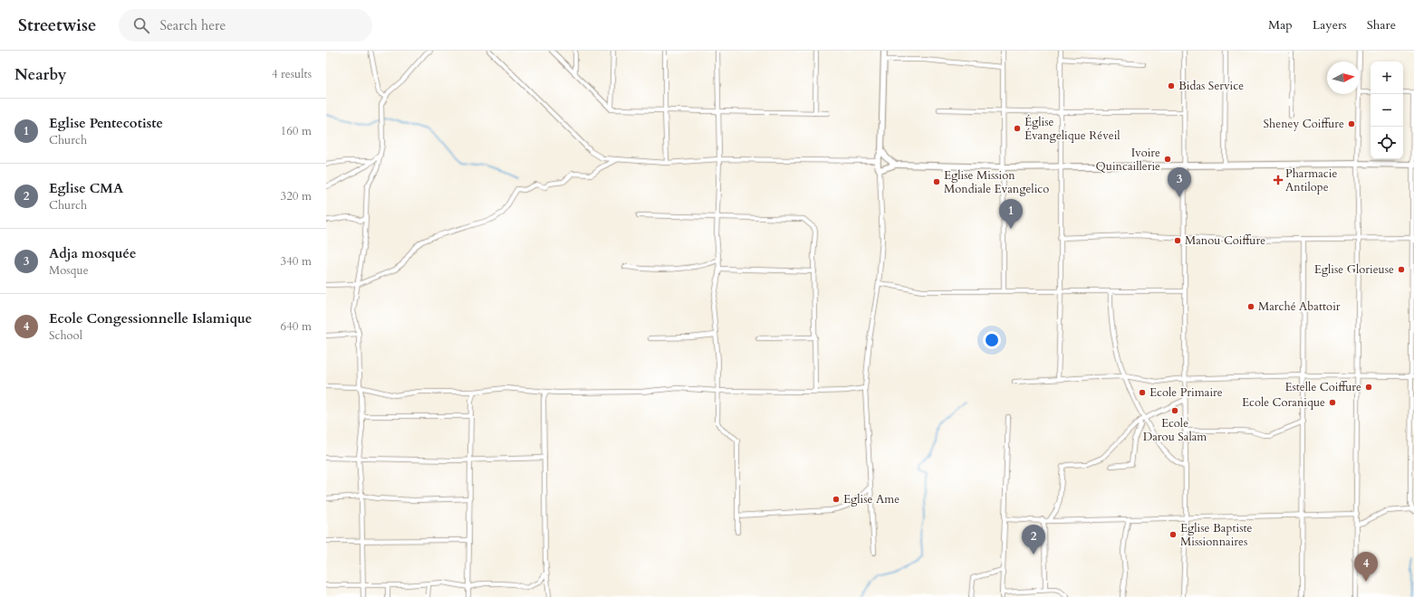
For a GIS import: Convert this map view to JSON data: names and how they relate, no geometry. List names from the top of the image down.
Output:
{
  "places": {
    "other": [
      "Bidas Service",
      "Sheney Coiffure",
      "Église Évangelique Réveil",
      "Ivoire Quincaillerie",
      "Eglise Mission Mondiale Evangelico",
      "Manou Coiffure",
      "Eglise Glorieuse",
      "Marché Abattoir",
      "Estelle Coiffure",
      "Ecole Primaire",
      "Ecole Coranique",
      "Ecole Darou Salam",
      "Eglise Ame",
      "Eglise Baptiste Missionnaires"
    ],
    "health": ["Pharmacie Antilope"]
  },
  "north": "right",
  "page": {
    "header": "Streetwise",
    "search": "Search here",
    "nav": ["Map", "Layers", "Share"],
    "heading": ["Nearby", "4 results"],
    "map_buttons": ["+", "−"],
    "list": [
      {
        "mark": "1",
        "name": "Eglise Pentecotiste",
        "note": "Church",
        "value": "160 m"
      },
      {
        "mark": "2",
        "name": "Eglise CMA",
        "note": "Church",
        "value": "320 m"
      },
      {
        "mark": "3",
        "name": "Adja mosquée",
        "note": "Mosque",
        "value": "340 m"
      },
      {
        "mark": "4",
        "name": "Ecole Congessionnelle Islamique",
        "note": "School",
        "value": "640 m"
      }
    ],
    "pins": [
      "3",
      "1",
      "2",
      "4"
    ]
  }
}
